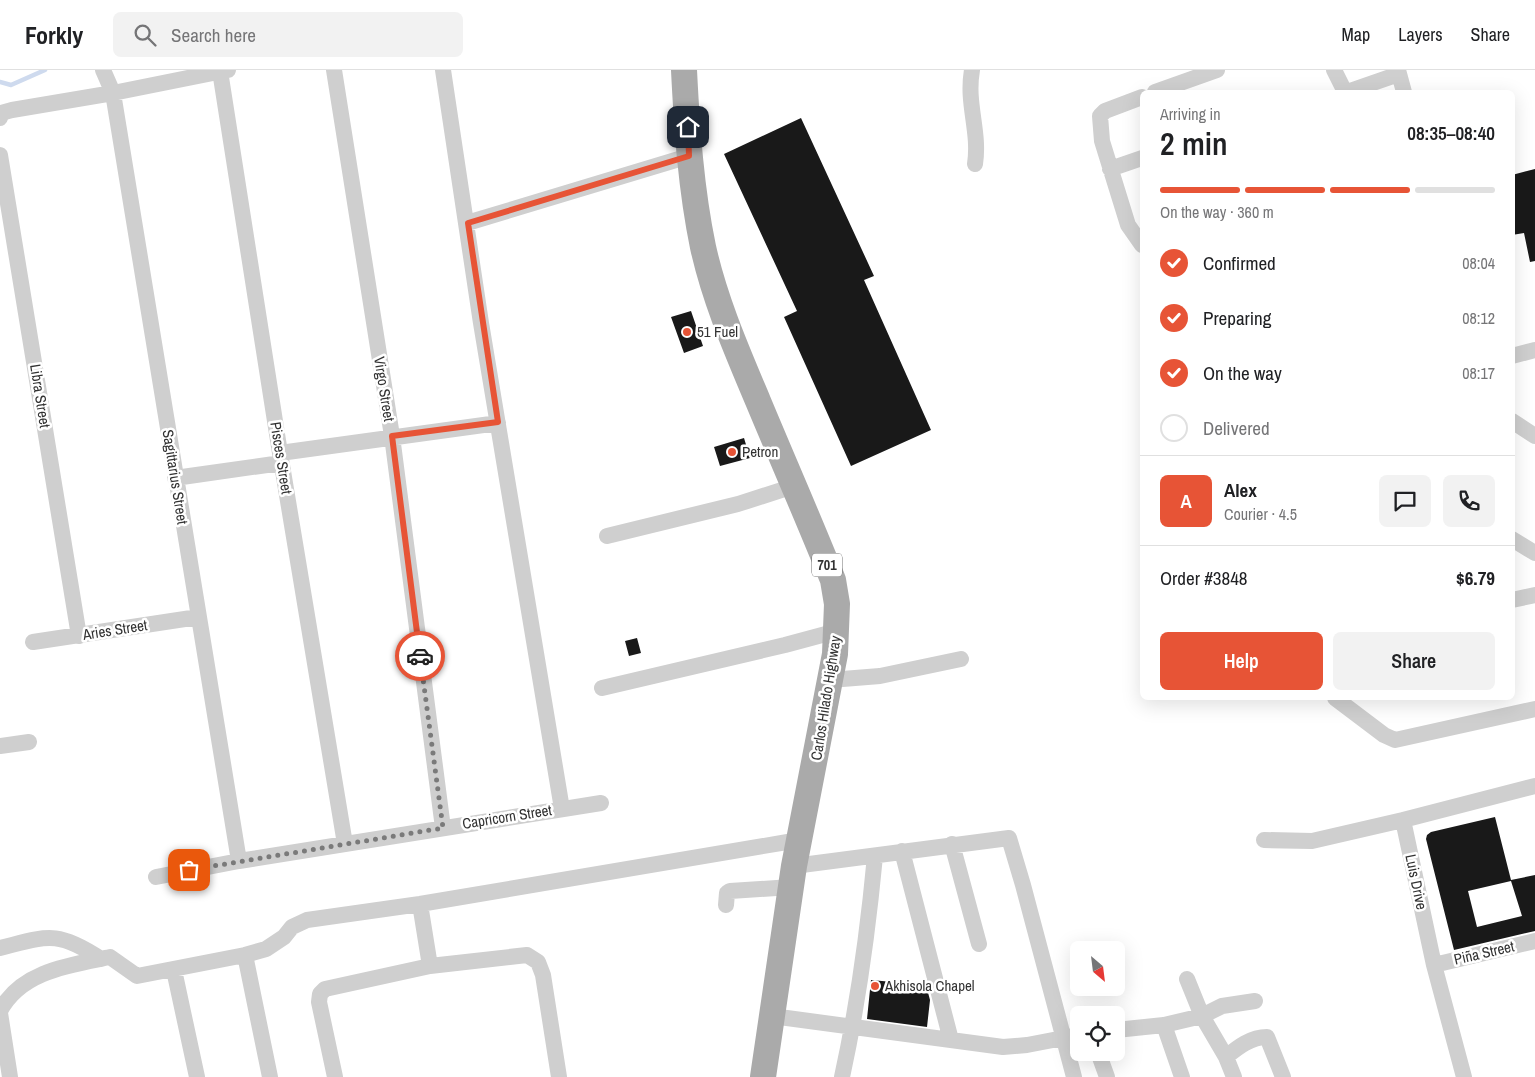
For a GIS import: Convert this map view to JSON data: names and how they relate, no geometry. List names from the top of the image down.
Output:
{
  "streets": {
    "main road": ["701", "Carlos Hilado Highway"],
    "street": [
      "Virgo Street",
      "Libra Street",
      "Pisces Street",
      "Sagittarius Street",
      "Aries Street",
      "Capricorn Street",
      "Luis Drive",
      "Piña Street"
    ]
  },
  "crossings": [
    ["Virgo Street", "Capricorn Street"],
    ["Libra Street", "Aries Street"],
    ["Pisces Street", "Capricorn Street"],
    ["Sagittarius Street", "Aries Street"],
    ["Sagittarius Street", "Capricorn Street"],
    ["Luis Drive", "Piña Street"]
  ],
  "places": ["51 Fuel", "Petron", "Akhisola Chapel"],
  "north": "bottom right",
  "page": {
    "header": "Forkly",
    "search": "Search here",
    "nav": ["Map", "Layers", "Share"],
    "heading": ["2 min", "Arriving in", "08:35–08:40"],
    "panel": [
      "Alex",
      "Courier · 4.5",
      "Order #3848",
      "$6.79"
    ],
    "bar": "On the way · 360 m",
    "list": [
      ["Confirmed", "08:04"],
      ["Preparing", "08:12"],
      ["On the way", "08:17"],
      "Delivered"
    ],
    "round": "A",
    "buttons": ["Help", "Share"]
  }
}
